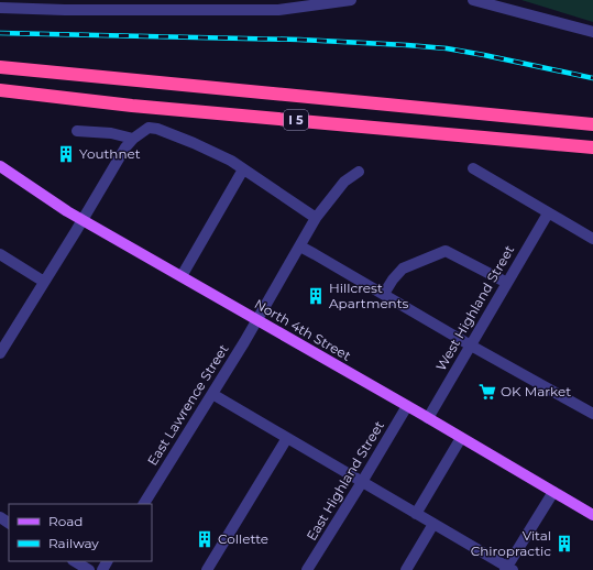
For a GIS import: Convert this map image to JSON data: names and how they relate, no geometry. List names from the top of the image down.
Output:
{
  "streets": {
    "highway": ["I 5"],
    "main road": ["North 4th Street"],
    "street": ["West Highland Street", "East Lawrence Street", "East Highland Street"]
  },
  "crossings": [
    ["West Highland Street", "North 4th Street"],
    ["North 4th Street", "East Lawrence Street"],
    ["North 4th Street", "East Highland Street"]
  ],
  "places": {
    "building": [
      "Youthnet",
      "Hillcrest Apartments",
      "Collette",
      "Vital Chiropractic"
    ],
    "supermarket": ["OK Market"]
  },
  "legend": ["Road", "Railway"]
}
